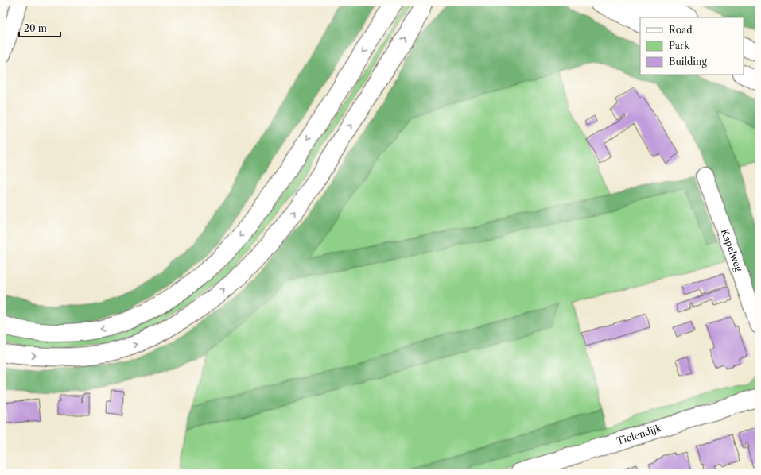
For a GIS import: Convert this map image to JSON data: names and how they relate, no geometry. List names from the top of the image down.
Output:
{
  "streets": {
    "main road": ["Tielendijk"],
    "street": ["Kapelweg"]
  },
  "legend": ["Road", "Park", "Building"],
  "scale_bar": "20 m"
}
